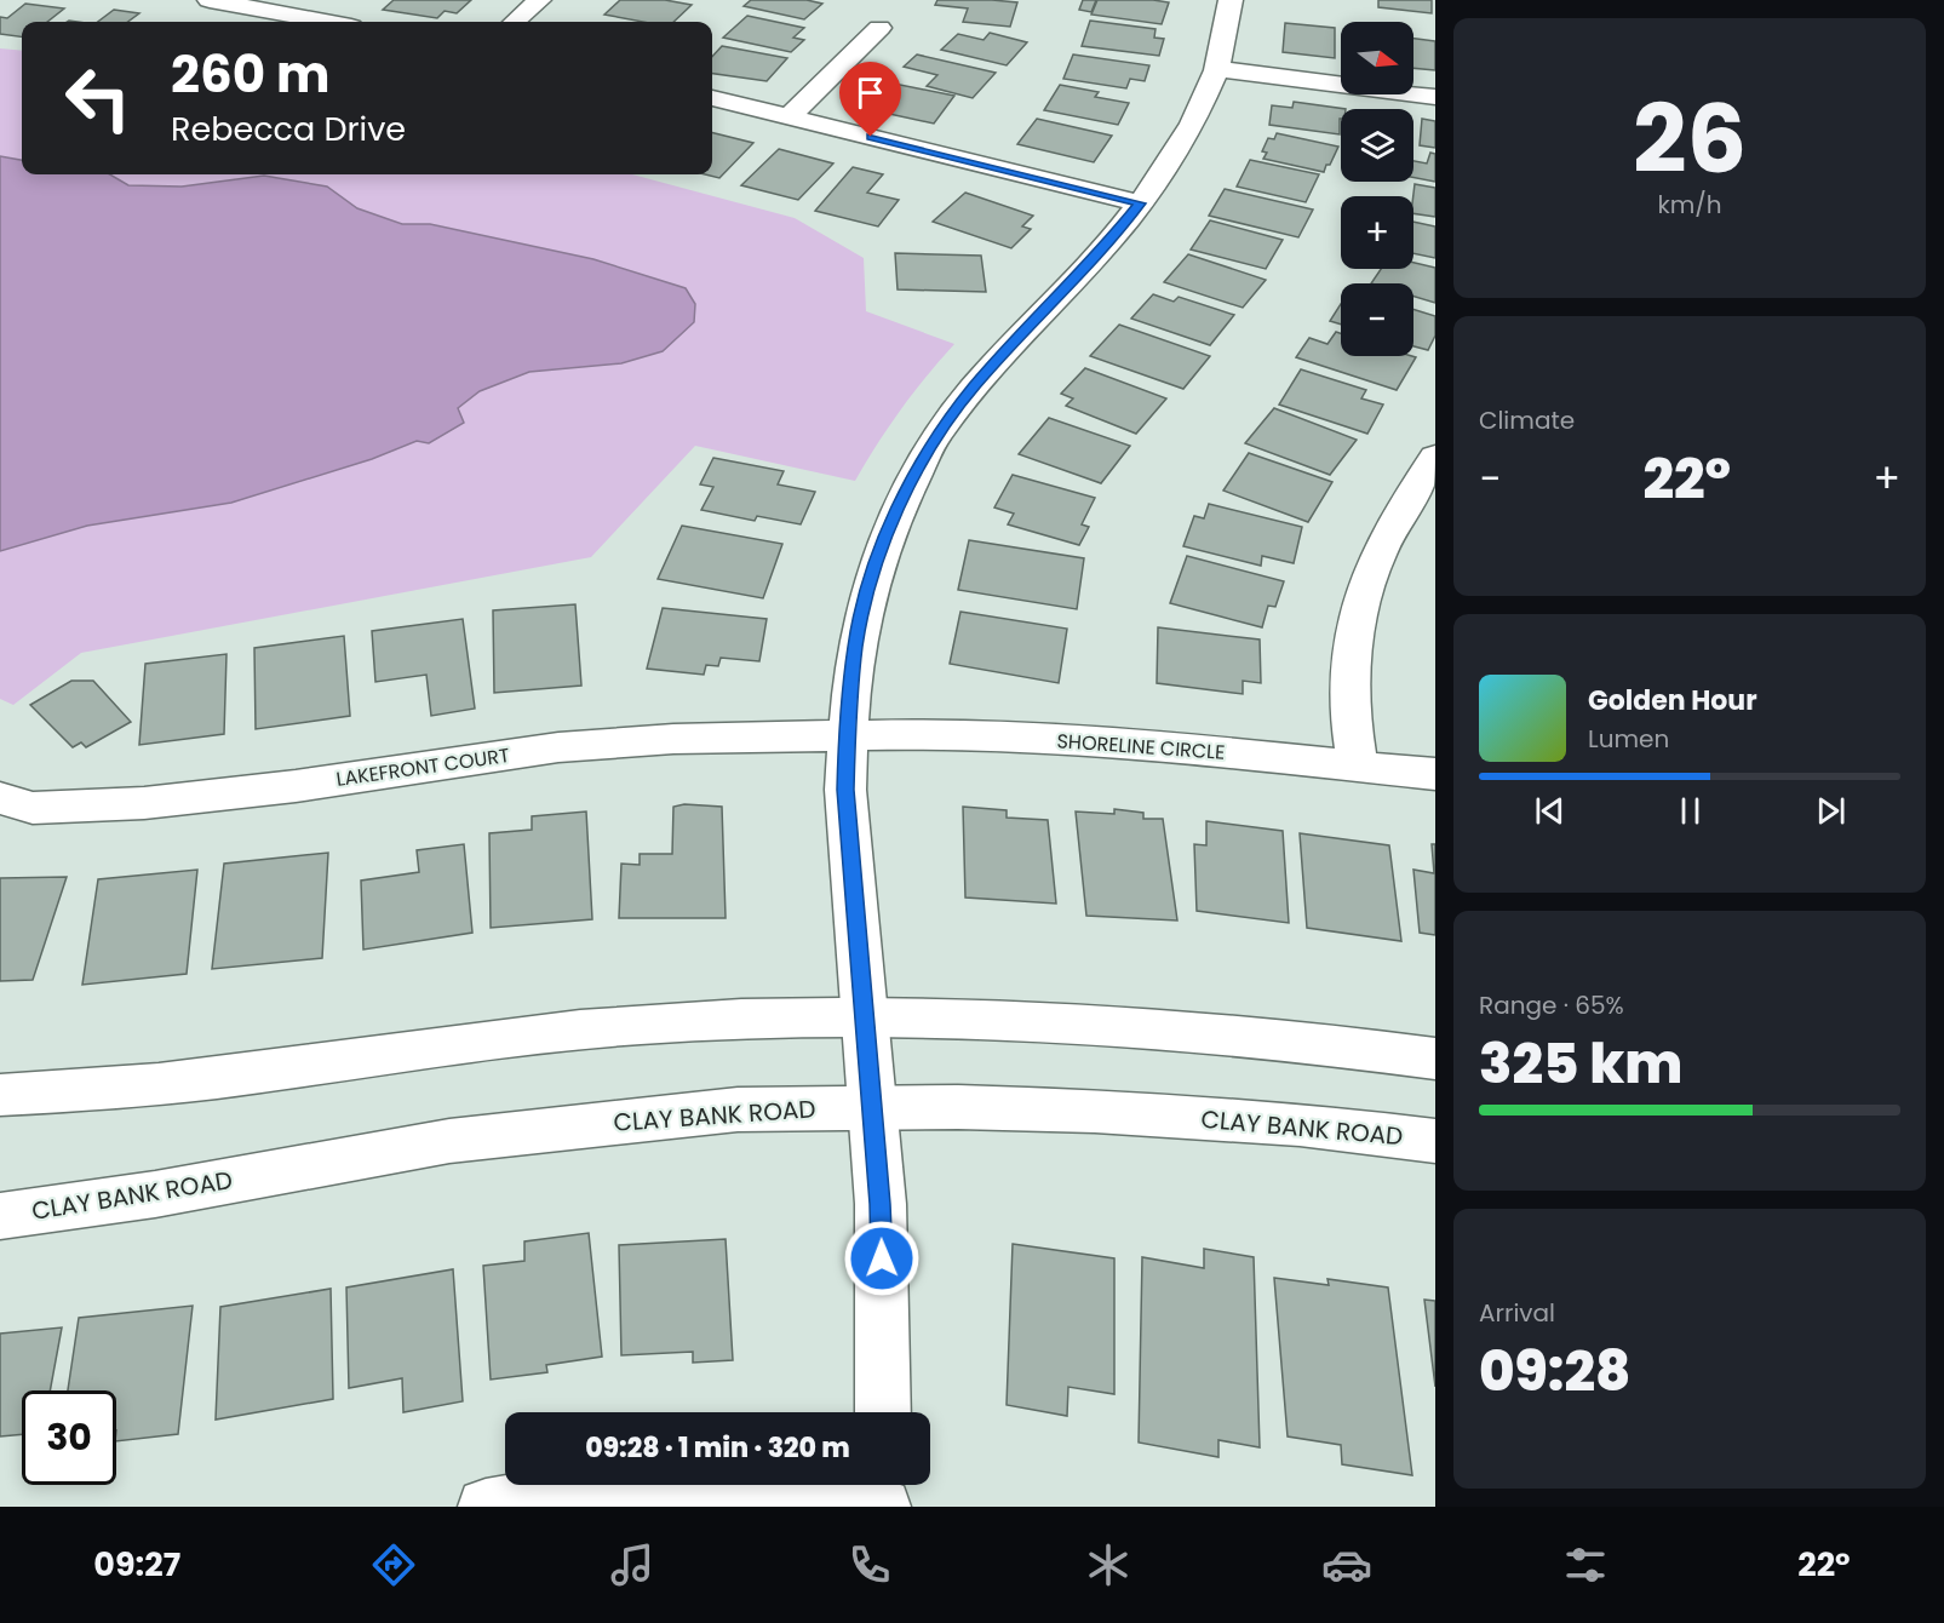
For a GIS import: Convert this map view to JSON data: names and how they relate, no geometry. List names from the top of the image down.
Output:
{
  "streets": {
    "street": ["SHORELINE CIRCLE", "LAKEFRONT COURT", "CLAY BANK ROAD"]
  },
  "crossings": [
    ["SHORELINE CIRCLE", "LAKEFRONT COURT"]
  ],
  "north": "right",
  "page": {
    "tile": [
      ["26", "km/h"],
      "Climate",
      ["Range · 65%", "325 km"],
      ["Arrival", "09:28"]
    ],
    "map_buttons": ["+", "−"],
    "turn": ["260 m", "Rebecca Drive"],
    "heat": ["−", "22°", "+"],
    "song": ["Golden Hour", "Lumen"],
    "limit": "30",
    "trip": "09:28 · 1 min · 320 m",
    "tabs": ["09:27", "22°"]
  }
}
